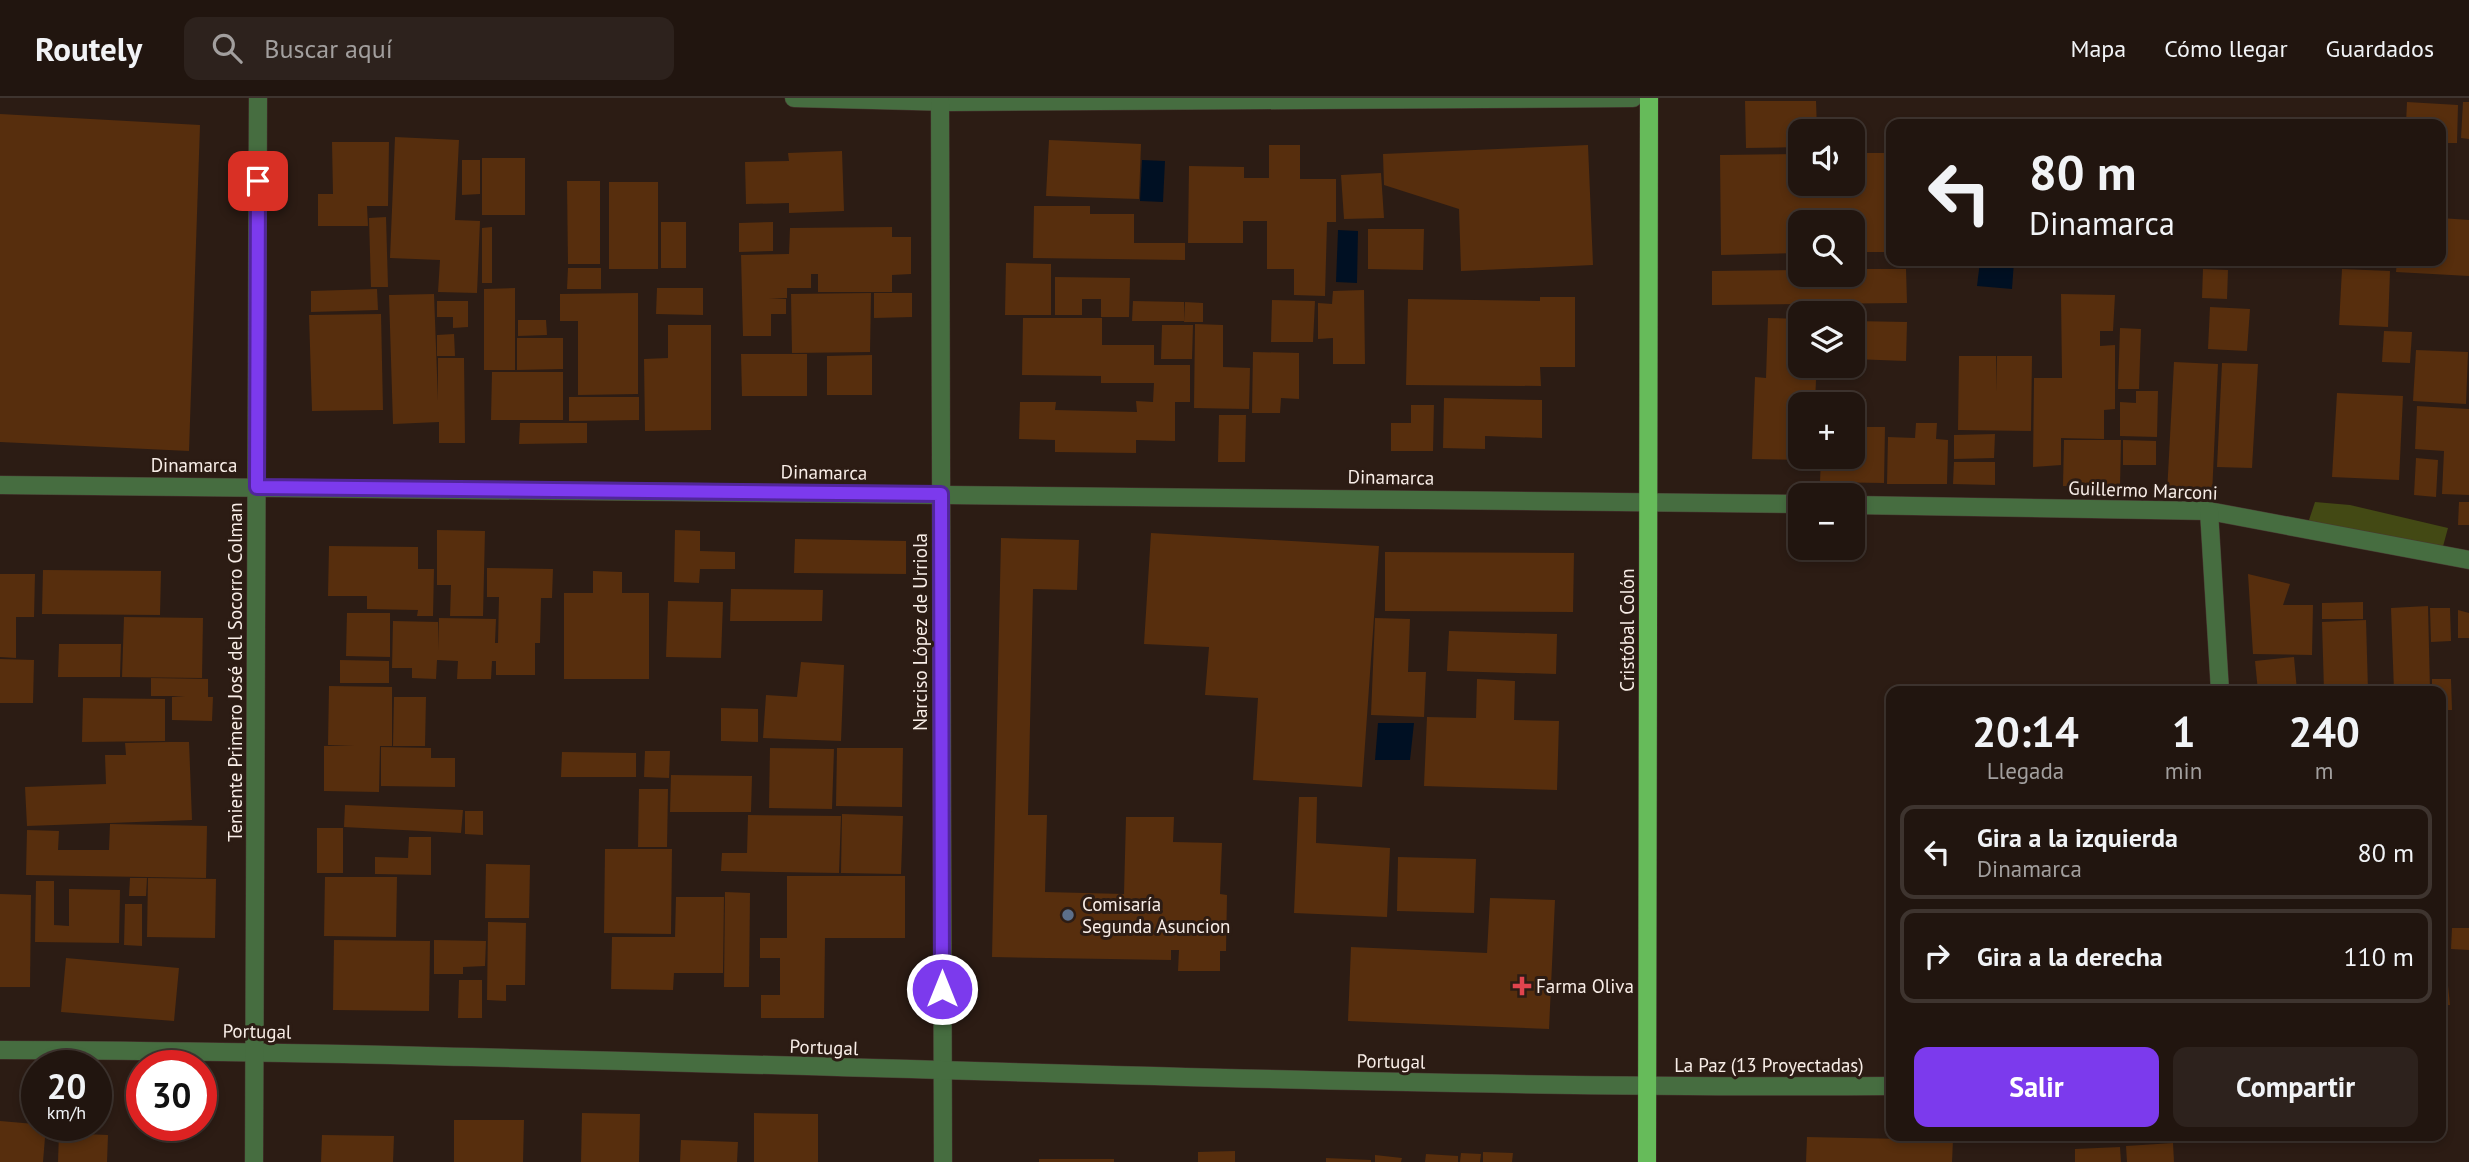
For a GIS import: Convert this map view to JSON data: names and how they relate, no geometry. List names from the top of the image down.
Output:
{
  "streets": {
    "main road": ["Cristóbal Colón"],
    "street": [
      "Dinamarca",
      "Guillermo Marconi",
      "Narciso López de Urriola",
      "Teniente Primero José del Socorro Colman",
      "Portugal",
      "La Paz (13 Proyectadas)"
    ]
  },
  "crossings": [
    ["Dinamarca", "Cristóbal Colón"],
    ["Dinamarca", "Narciso López de Urriola"],
    ["Dinamarca", "Teniente Primero José del Socorro Colman"],
    ["Cristóbal Colón", "Portugal"],
    ["Cristóbal Colón", "La Paz (13 Proyectadas)"],
    ["Narciso López de Urriola", "Portugal"],
    ["Teniente Primero José del Socorro Colman", "Portugal"],
    ["Portugal", "La Paz (13 Proyectadas)"]
  ],
  "places": {
    "other": ["Comisaría Segunda Asuncion"],
    "health": ["Farma Oliva"]
  },
  "page": {
    "header": "Routely",
    "search": "Buscar aquí",
    "nav": ["Mapa", "Cómo llegar", "Guardados"],
    "map_buttons": ["+", "−"],
    "turn": ["80 m", "Dinamarca"],
    "eta": [
      "20:14",
      "Llegada",
      "1",
      "min",
      "240",
      "m"
    ],
    "list": [
      {
        "name": "Gira a la izquierda",
        "note": "Dinamarca",
        "value": "80 m"
      },
      {
        "name": "Gira a la derecha",
        "value": "110 m"
      }
    ],
    "buttons": ["Salir", "Compartir"],
    "speed": "20 km/h",
    "limit": "30"
  }
}
